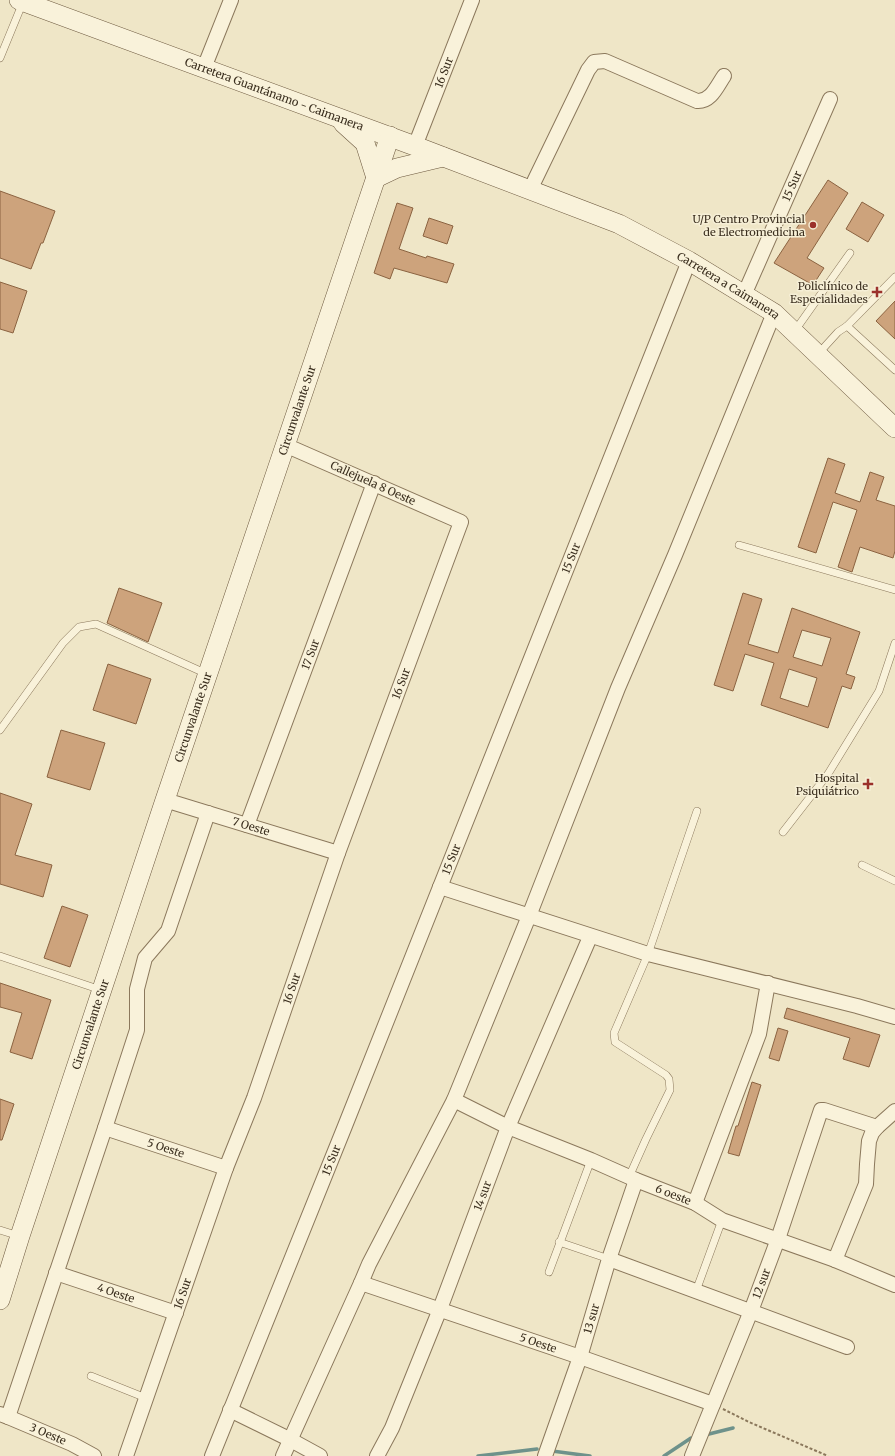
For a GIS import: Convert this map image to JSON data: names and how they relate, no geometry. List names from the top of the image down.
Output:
{
  "streets": {
    "main road": ["Carretera Guantánamo - Caimanera", "Carretera a Caimanera", "Circunvalante Sur"],
    "street": [
      "16 Sur",
      "15 Sur",
      "Callejuela 8 Oeste",
      "17 Sur",
      "7 Oeste",
      "5 Oeste",
      "6 oeste",
      "14 sur",
      "12 sur",
      "4 Oeste",
      "13 sur",
      "3 Oeste"
    ]
  },
  "crossings": [
    ["16 Sur", "Carretera Guantánamo - Caimanera"],
    ["16 Sur", "Callejuela 8 Oeste"],
    ["16 Sur", "7 Oeste"],
    ["16 Sur", "5 Oeste"],
    ["16 Sur", "4 Oeste"],
    ["Carretera Guantánamo - Caimanera", "Carretera a Caimanera"],
    ["Carretera Guantánamo - Caimanera", "Circunvalante Sur"],
    ["15 Sur", "Carretera a Caimanera"],
    ["Circunvalante Sur", "Callejuela 8 Oeste"],
    ["Circunvalante Sur", "7 Oeste"],
    ["Callejuela 8 Oeste", "17 Sur"],
    ["17 Sur", "7 Oeste"],
    ["5 Oeste", "14 sur"],
    ["5 Oeste", "12 sur"],
    ["5 Oeste", "13 sur"],
    ["6 oeste", "14 sur"],
    ["6 oeste", "12 sur"],
    ["6 oeste", "13 sur"]
  ],
  "places": {
    "other": ["U/P Centro Provincial de Electromedicina"],
    "health": ["Policlínico de Especialidades", "Hospital Psiquiátrico"]
  }
}
